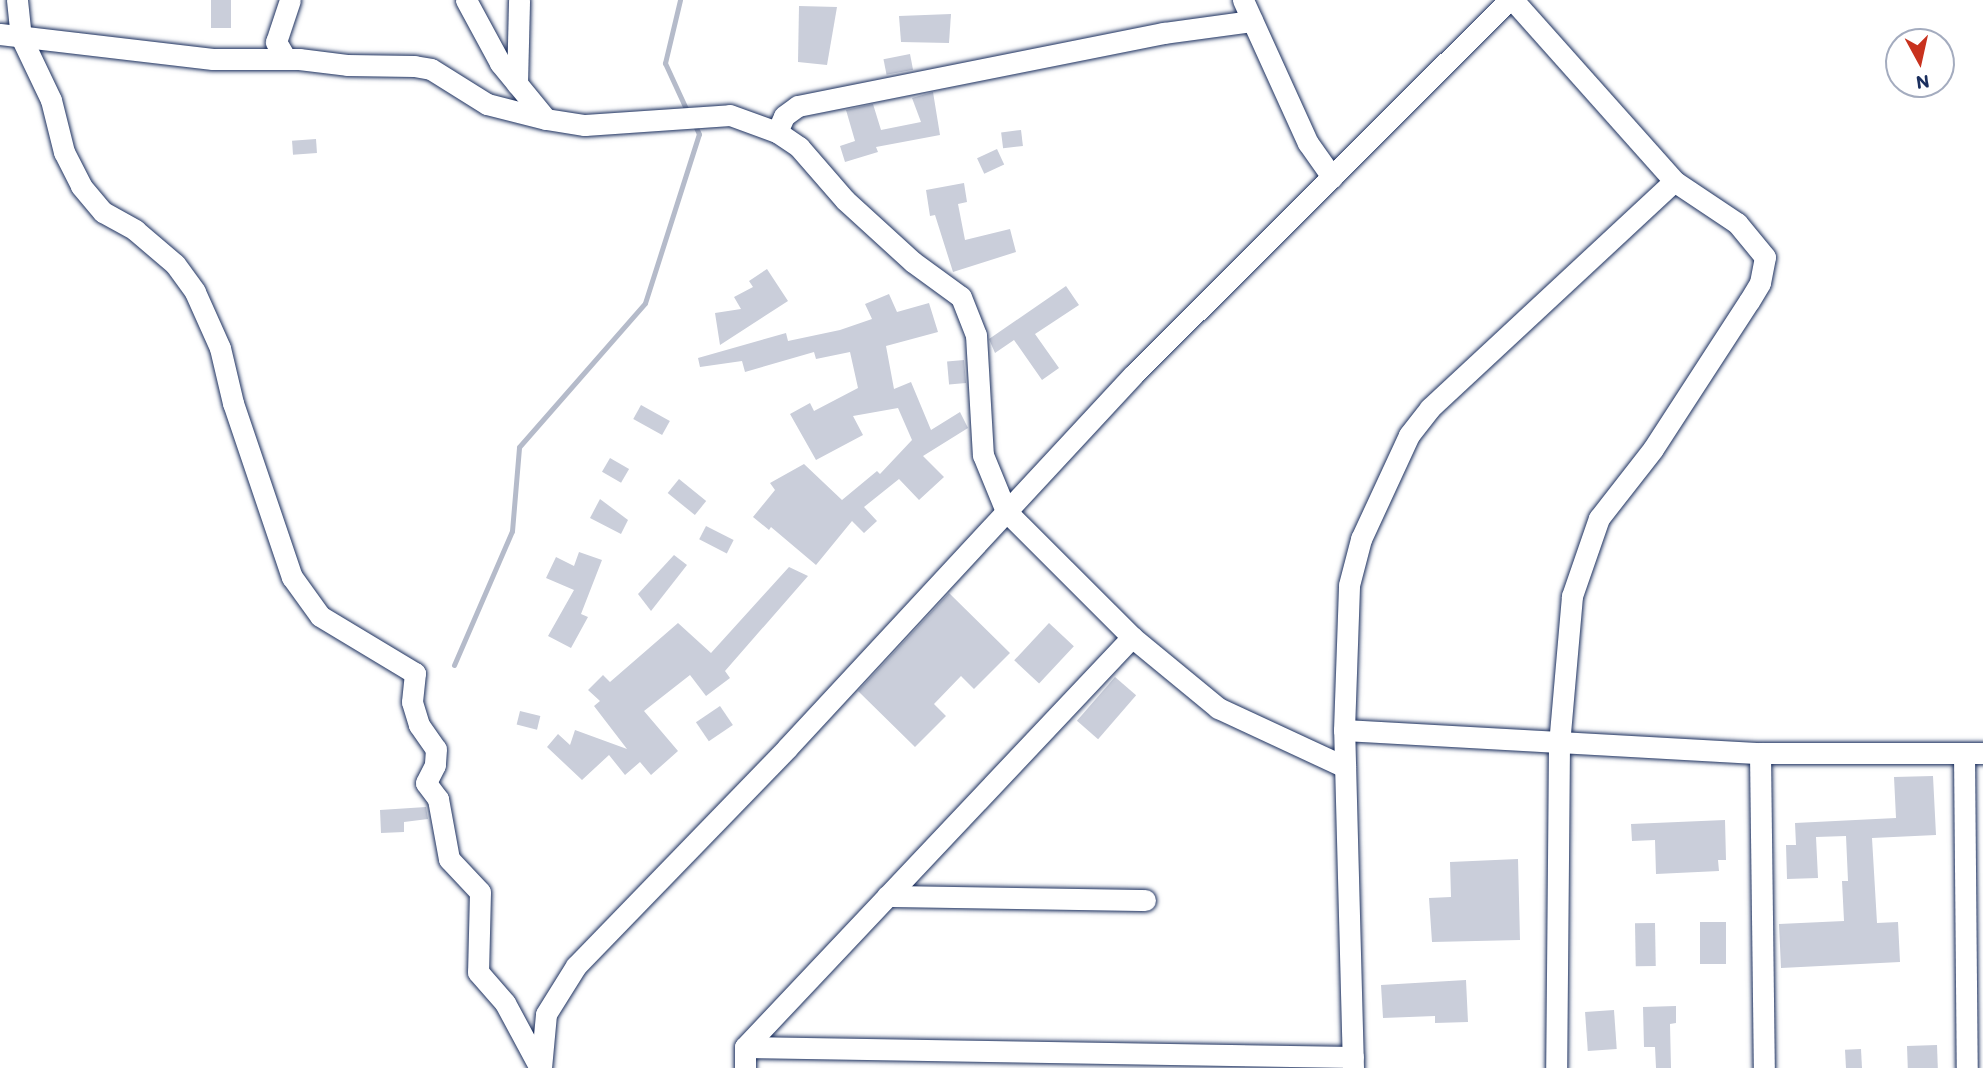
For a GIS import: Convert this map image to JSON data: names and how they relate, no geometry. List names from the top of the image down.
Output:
{
  "north": "bottom"
}
